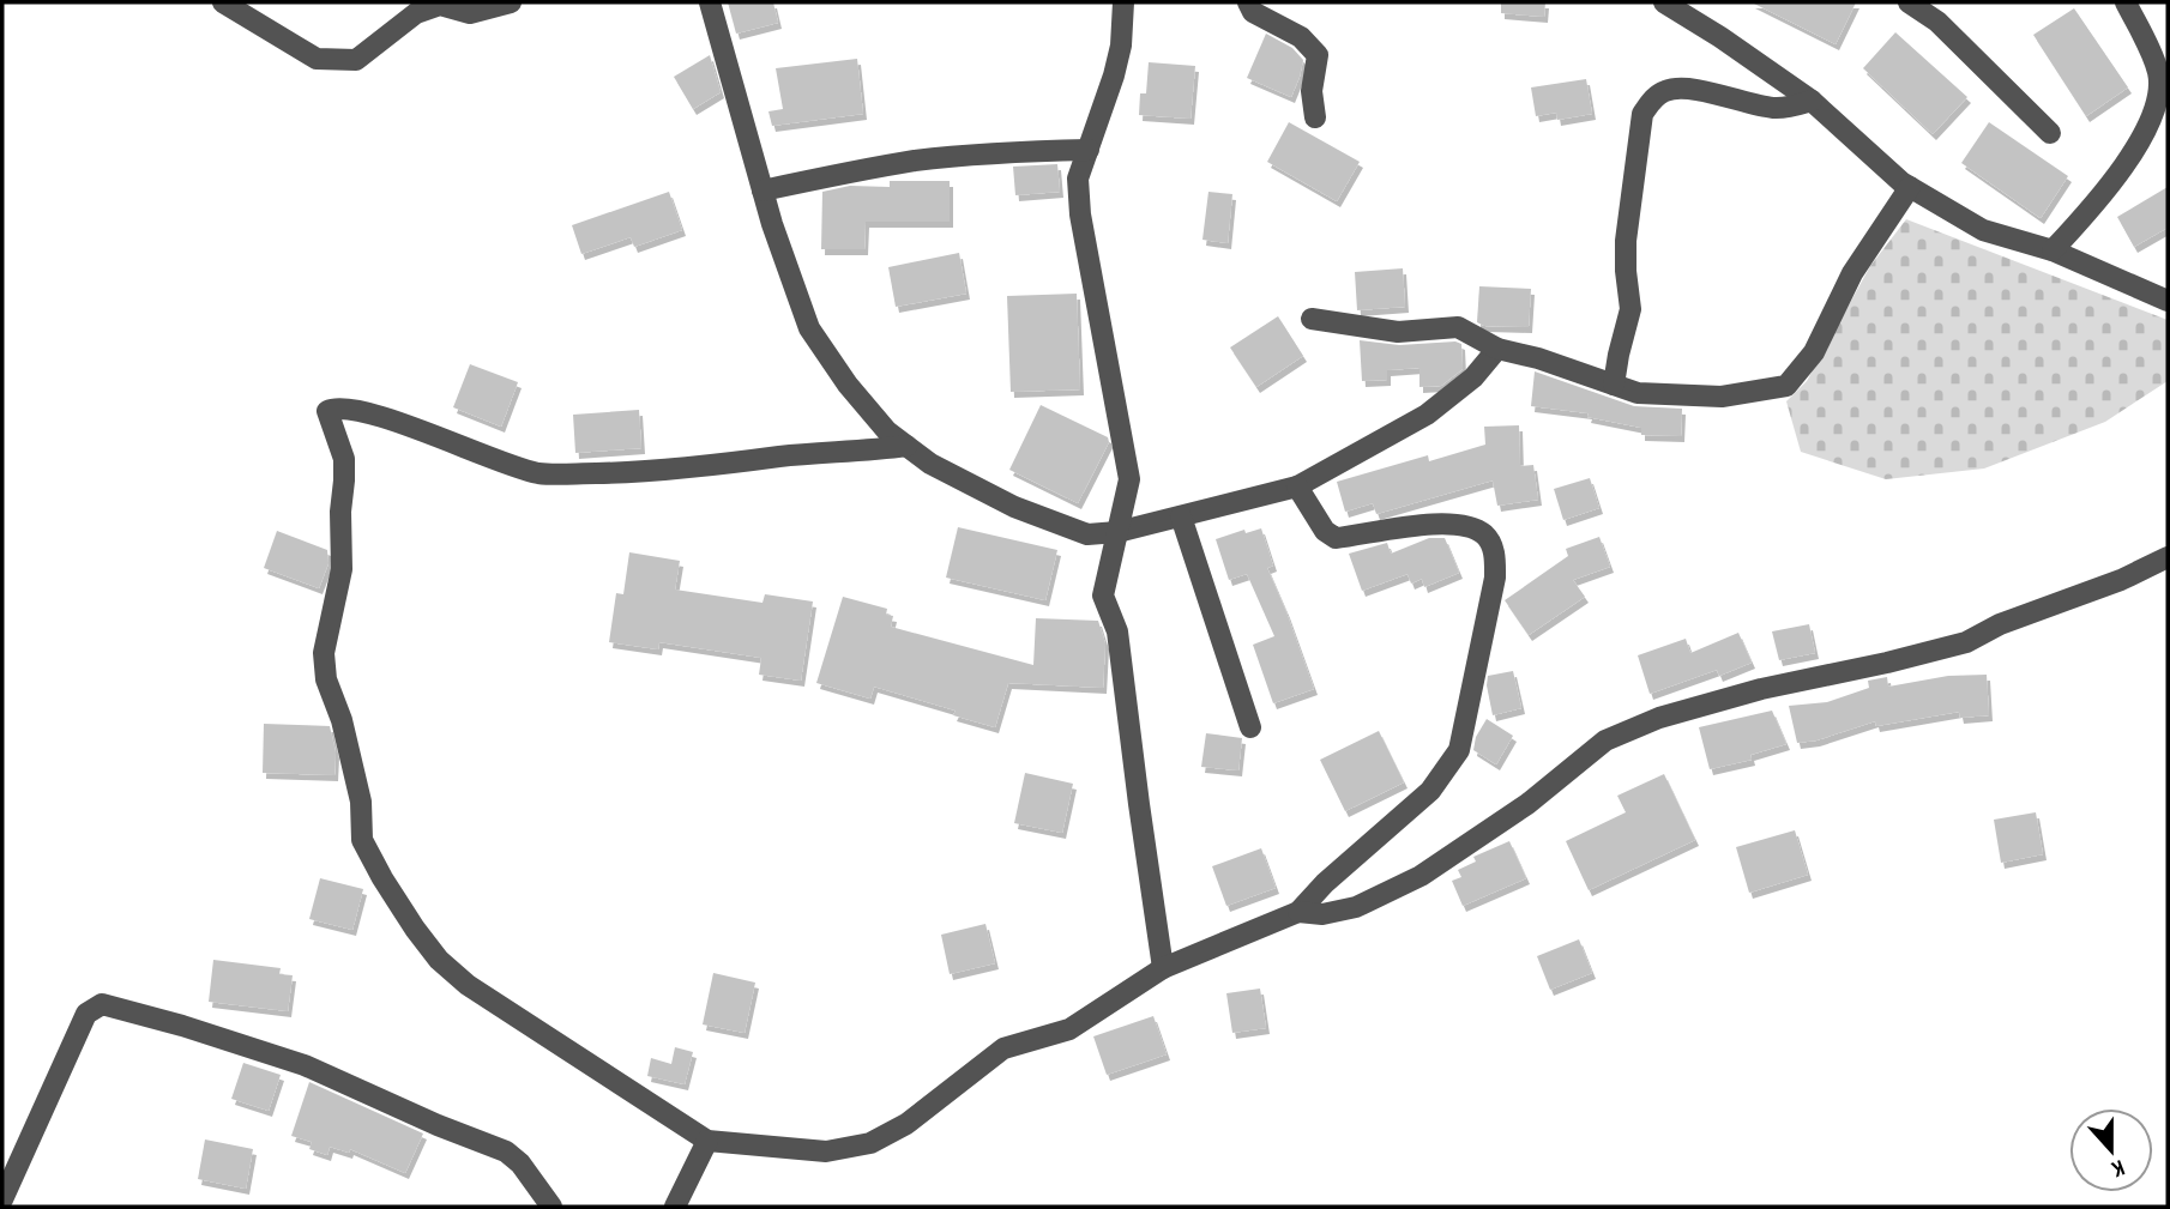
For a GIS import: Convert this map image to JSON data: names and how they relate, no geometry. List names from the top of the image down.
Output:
{
  "north": "bottom"
}
